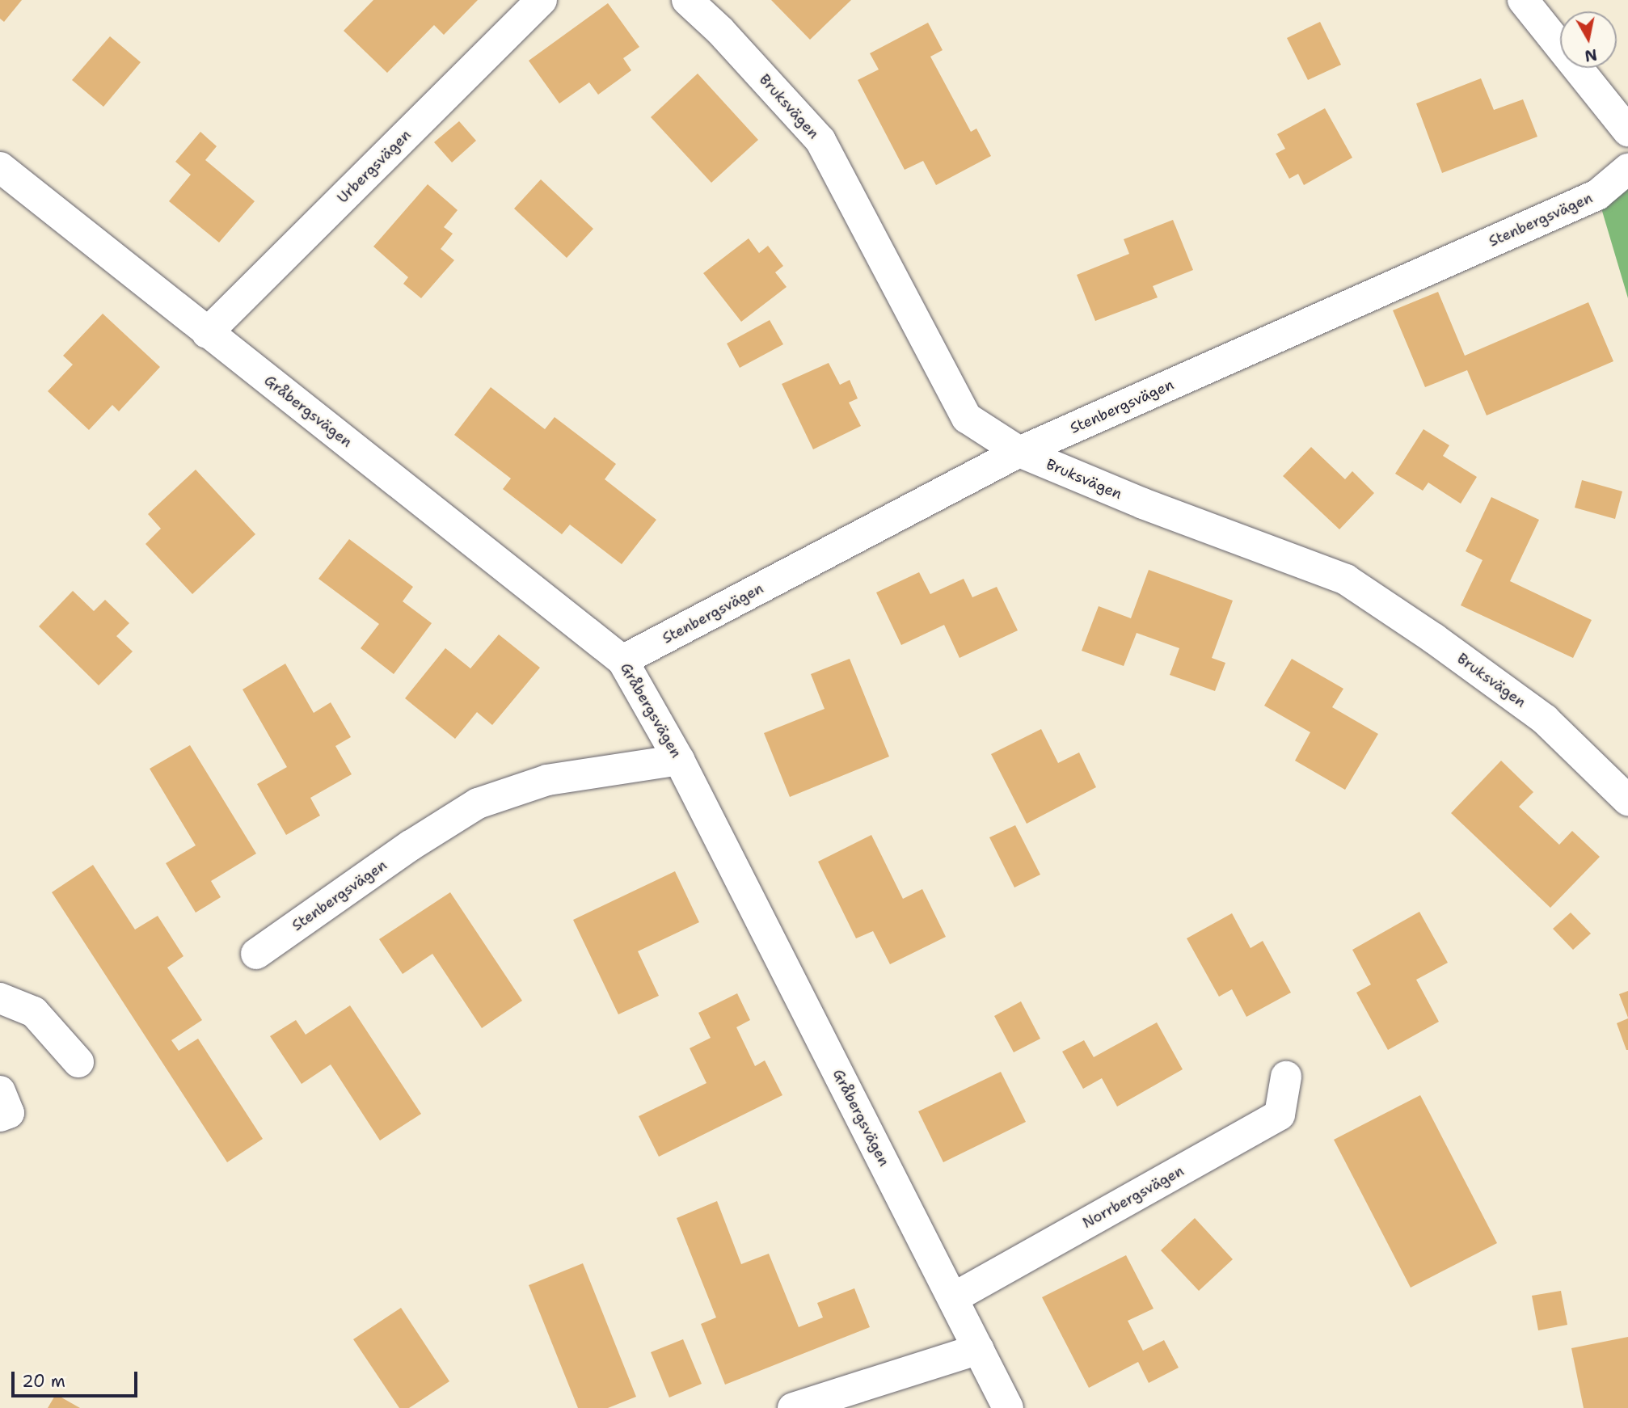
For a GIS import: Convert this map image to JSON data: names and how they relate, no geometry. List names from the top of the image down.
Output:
{
  "streets": {
    "street": [
      "Bruksvägen",
      "Urbergsvägen",
      "Stenbergsvägen",
      "Gråbergsvägen",
      "Norrbergsvägen"
    ]
  },
  "crossings": [
    ["Bruksvägen", "Stenbergsvägen"],
    ["Urbergsvägen", "Gråbergsvägen"],
    ["Stenbergsvägen", "Gråbergsvägen"],
    ["Gråbergsvägen", "Norrbergsvägen"]
  ],
  "scale_bar": "20 m",
  "north": "bottom"
}
